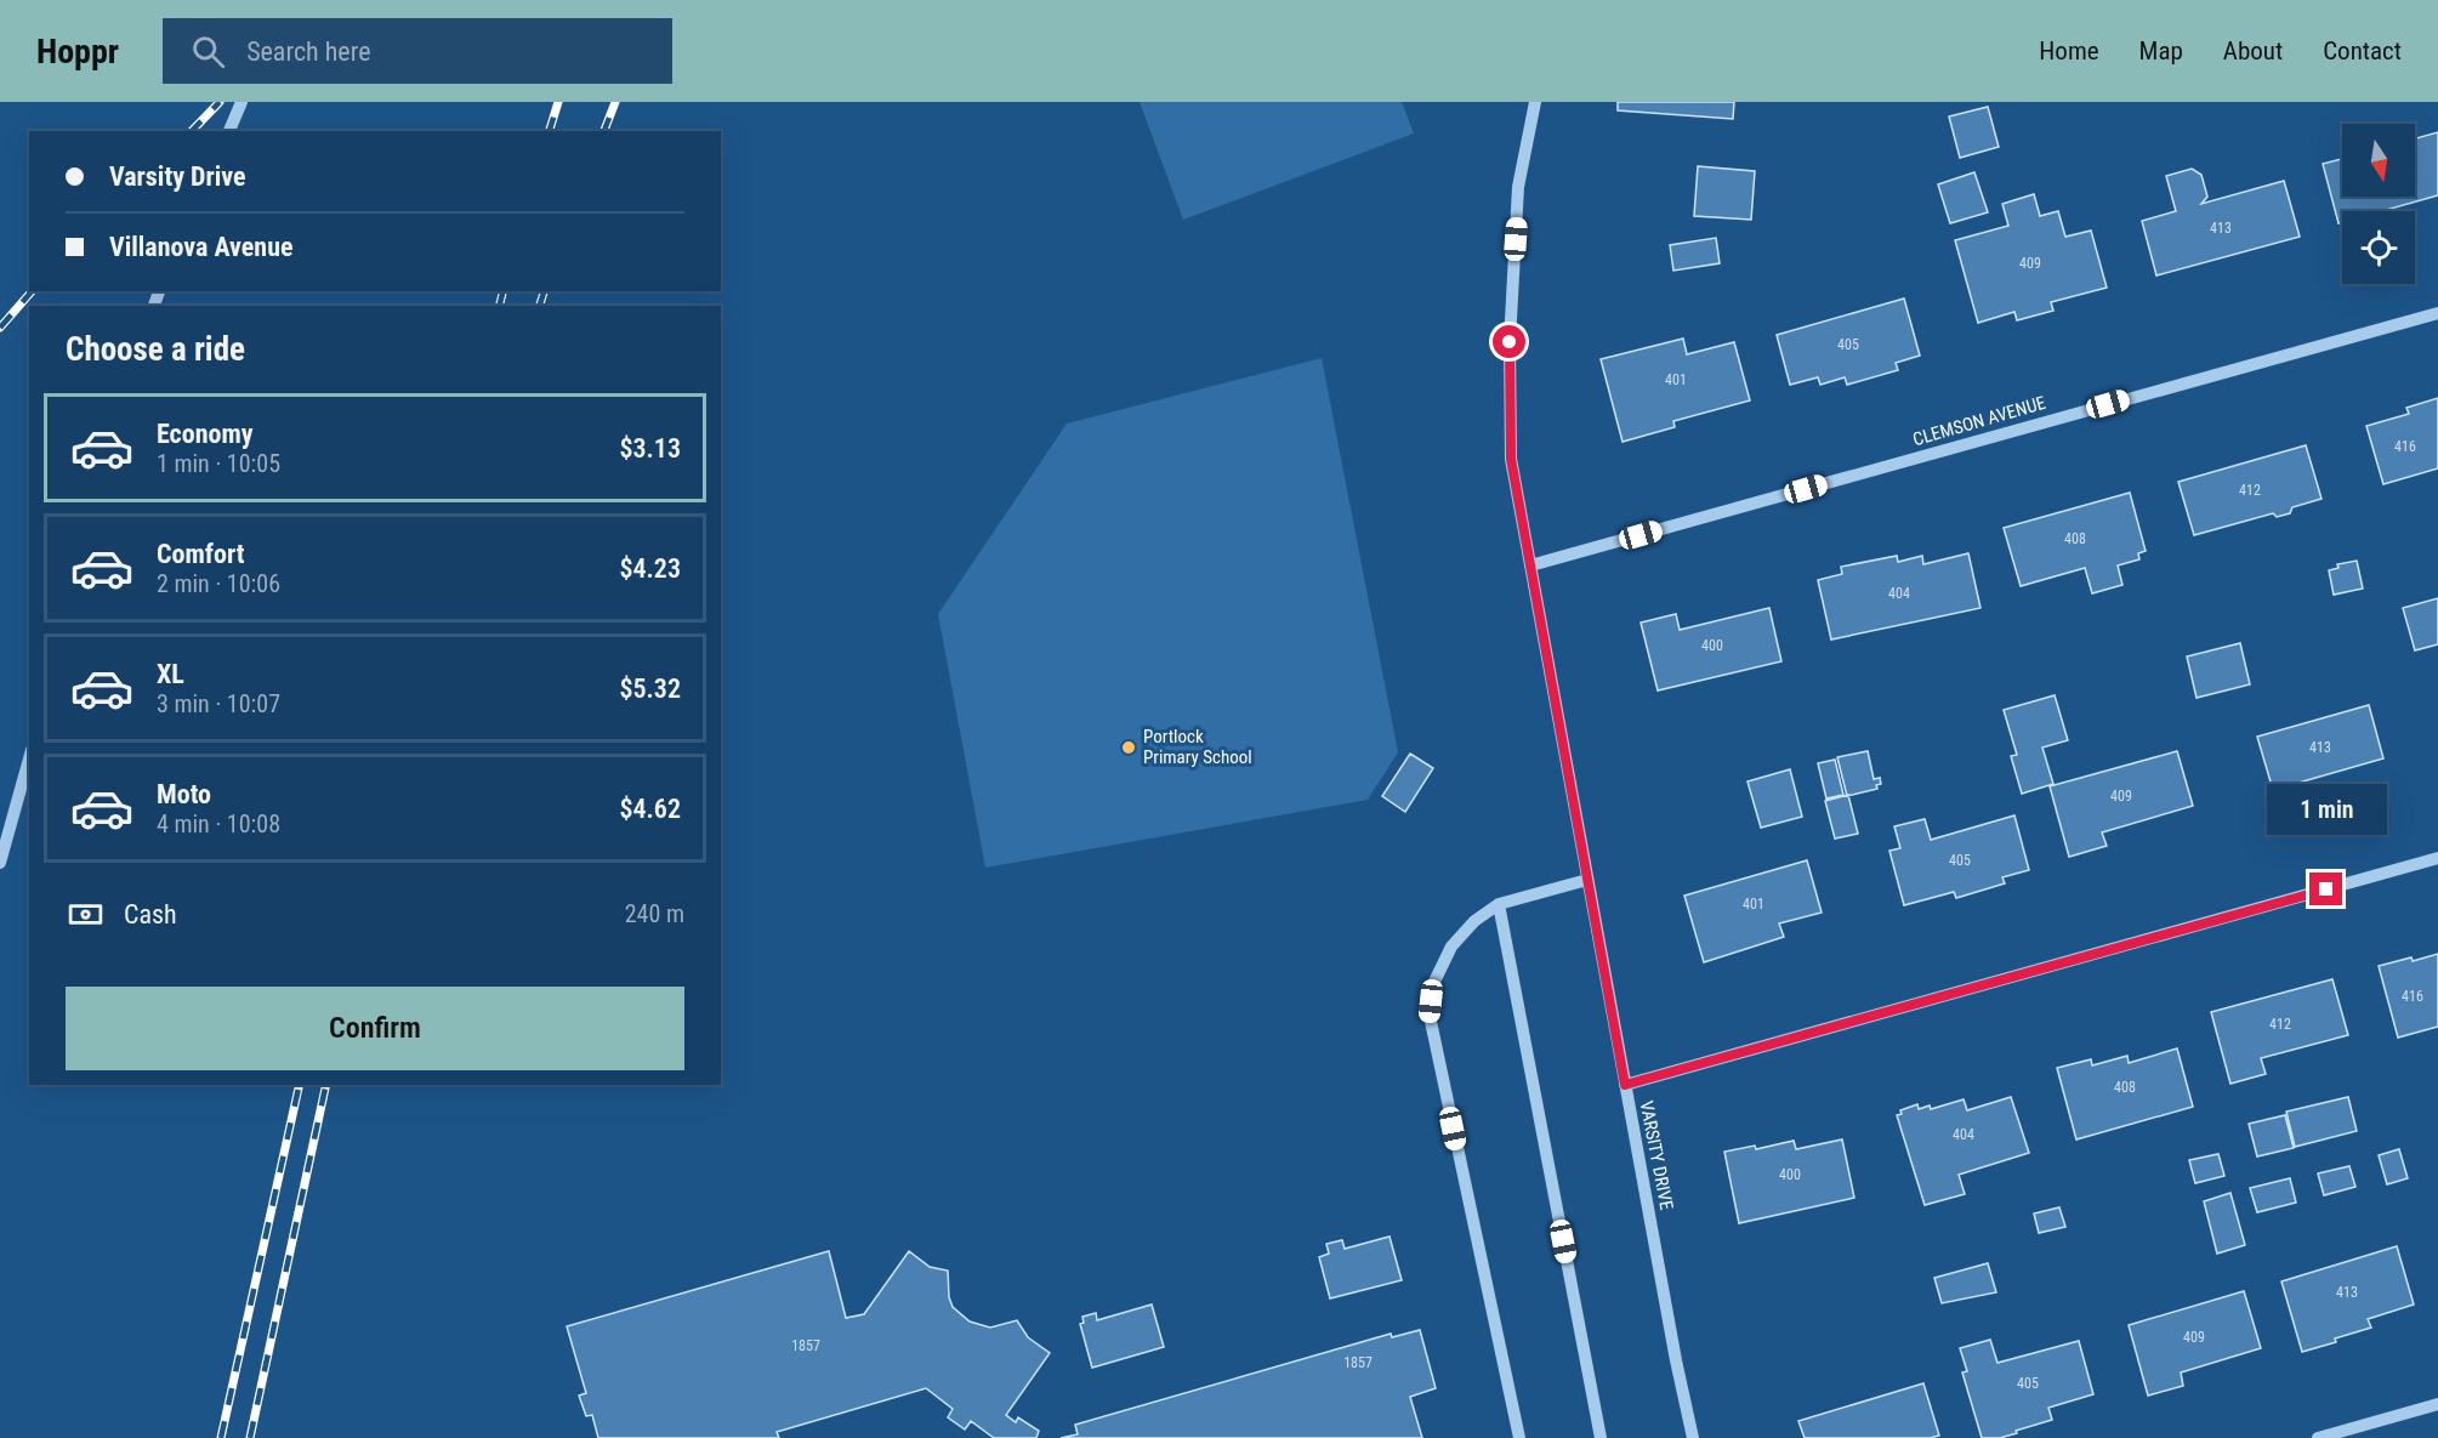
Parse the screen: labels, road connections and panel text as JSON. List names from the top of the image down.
{
  "streets": {
    "street": ["CLEMSON AVENUE", "VARSITY DRIVE"]
  },
  "crossings": [
    ["CLEMSON AVENUE", "VARSITY DRIVE"]
  ],
  "places": ["Portlock Primary School"],
  "house_numbers": [
    "413",
    "409",
    "405",
    "401",
    "416",
    "412",
    "408",
    "404",
    "400",
    "413",
    "409",
    "405",
    "401",
    "416",
    "412",
    "408",
    "404",
    "400",
    "413",
    "409",
    "1857",
    "1857",
    "405"
  ],
  "north": "bottom",
  "page": {
    "header": "Hoppr",
    "search": "Search here",
    "nav": [
      "Home",
      "Map",
      "About",
      "Contact"
    ],
    "banner": ["Varsity Drive", "Villanova Avenue"],
    "heading": "Choose a ride",
    "list": [
      {
        "name": "Economy",
        "note": "1 min · 10:05",
        "value": "$3.13"
      },
      {
        "name": "Comfort",
        "note": "2 min · 10:06",
        "value": "$4.23"
      },
      {
        "name": "XL",
        "note": "3 min · 10:07",
        "value": "$5.32"
      },
      {
        "name": "Moto",
        "note": "4 min · 10:08",
        "value": "$4.62"
      }
    ],
    "bubble": "1 min",
    "pay": ["Cash", "240 m"],
    "buttons": "Confirm"
  }
}
